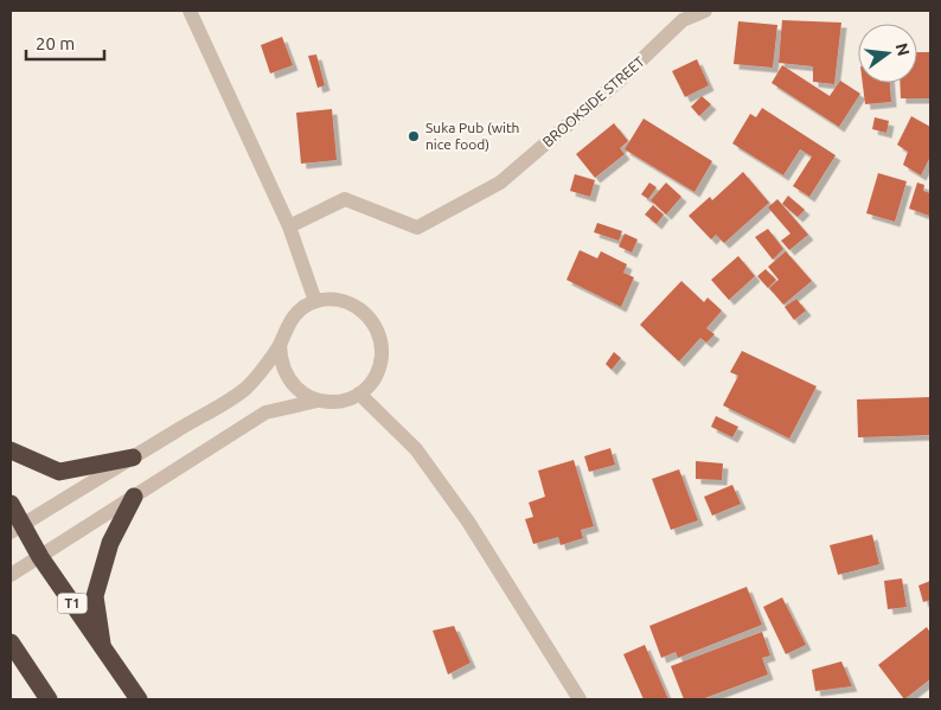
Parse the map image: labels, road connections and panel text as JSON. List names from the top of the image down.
{
  "streets": {
    "highway": ["T1"],
    "street": ["BROOKSIDE STREET"]
  },
  "places": ["Suka Pub (with nice food)"],
  "scale_bar": "20 m",
  "north": "right"
}
